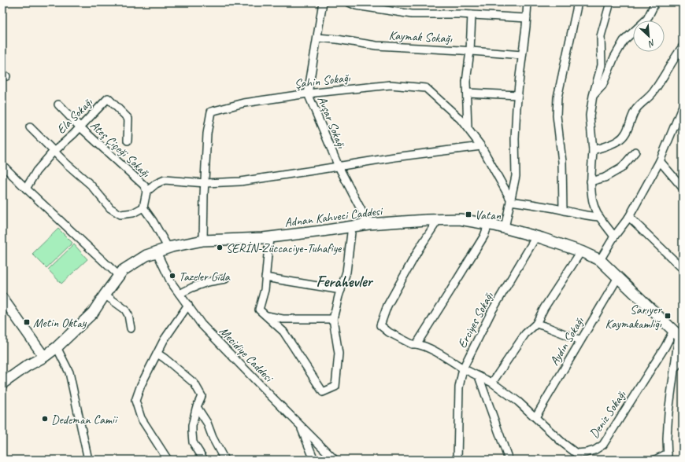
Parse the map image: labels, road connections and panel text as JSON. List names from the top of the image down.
{
  "streets": {
    "main road": ["Adnan Kahveci Caddesi"],
    "street": [
      "Kaymak Sokağı",
      "Şahin Sokağı",
      "Ela Sokağı",
      "Avşar Sokağı",
      "Ateş Çiçeği Sokağı",
      "Erciyes Sokağı",
      "Aydın Sokağı",
      "Mecidiye Caddesi",
      "Deniz Sokağı"
    ]
  },
  "crossings": [
    ["Kaymak Sokağı", "Avşar Sokağı"],
    ["Şahin Sokağı", "Avşar Sokağı"],
    ["Şahin Sokağı", "Adnan Kahveci Caddesi"],
    ["Ela Sokağı", "Ateş Çiçeği Sokağı"],
    ["Avşar Sokağı", "Adnan Kahveci Caddesi"],
    ["Adnan Kahveci Caddesi", "Erciyes Sokağı"],
    ["Adnan Kahveci Caddesi", "Aydın Sokağı"],
    ["Adnan Kahveci Caddesi", "Mecidiye Caddesi"],
    ["Adnan Kahveci Caddesi", "Deniz Sokağı"],
    ["Erciyes Sokağı", "Deniz Sokağı"],
    ["Aydın Sokağı", "Deniz Sokağı"]
  ],
  "districts": ["Ferahevler"],
  "places": {
    "transit": ["Vatan", "Sarıyer Kaymakamlığı", "Metin Oktay"],
    "other": ["SERİN-Züccaciye-Tuhafiye", "Tazeler Gıda", "Dedeman Camii"]
  },
  "north": "bottom right"
}
